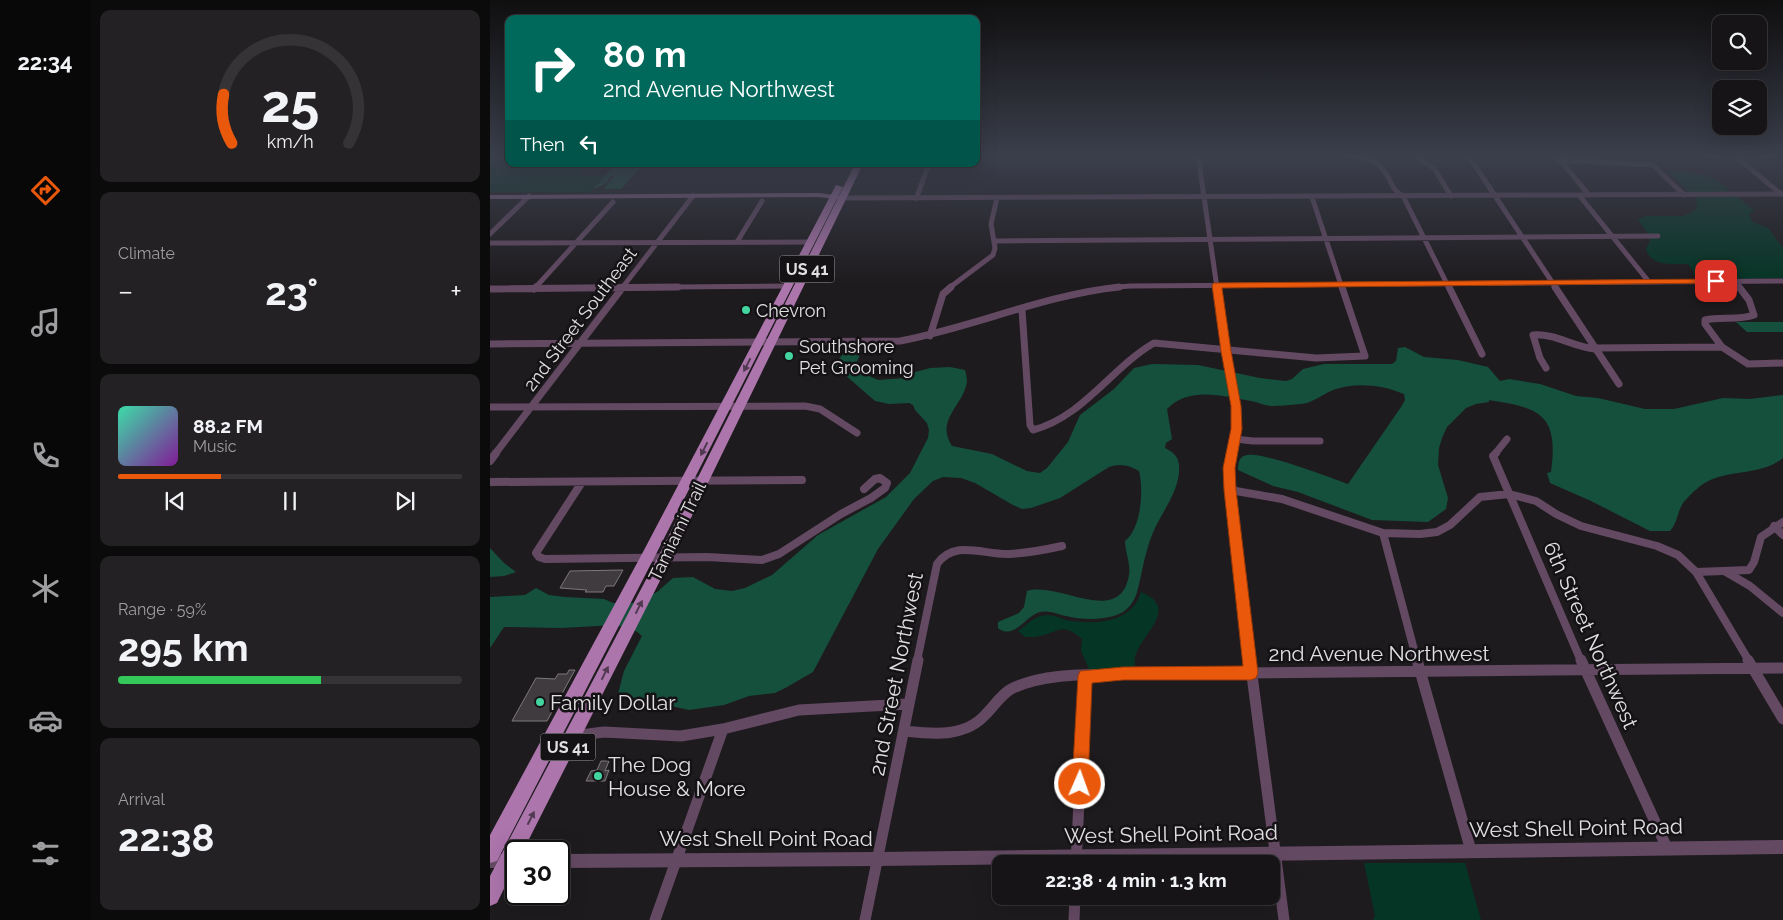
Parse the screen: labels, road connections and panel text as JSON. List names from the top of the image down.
{
  "streets": {
    "main road": ["US 41", "Tamiami Trail"],
    "street": [
      "2nd Street Southeast",
      "6th Street Northwest",
      "2nd Avenue Northwest",
      "2nd Street Northwest",
      "West Shell Point Road"
    ]
  },
  "crossings": [
    ["6th Street Northwest", "2nd Avenue Northwest"],
    ["6th Street Northwest", "West Shell Point Road"],
    ["2nd Avenue Northwest", "2nd Street Northwest"],
    ["2nd Street Northwest", "West Shell Point Road"]
  ],
  "places": [
    "Chevron",
    "Southshore Pet Grooming",
    "Family Dollar",
    "The Dog House & More"
  ],
  "page": {
    "tabs": "22:34",
    "turn": ["80 m", "2nd Avenue Northwest"],
    "then": "Then",
    "tile": [
      "Climate",
      ["Range · 59%", "295 km"],
      ["Arrival", "22:38"]
    ],
    "heat": ["−", "23°", "+"],
    "song": ["88.2 FM", "Music"],
    "limit": "30",
    "trip": "22:38 · 4 min · 1.3 km",
    "gauge": ["25", "km/h"]
  }
}
